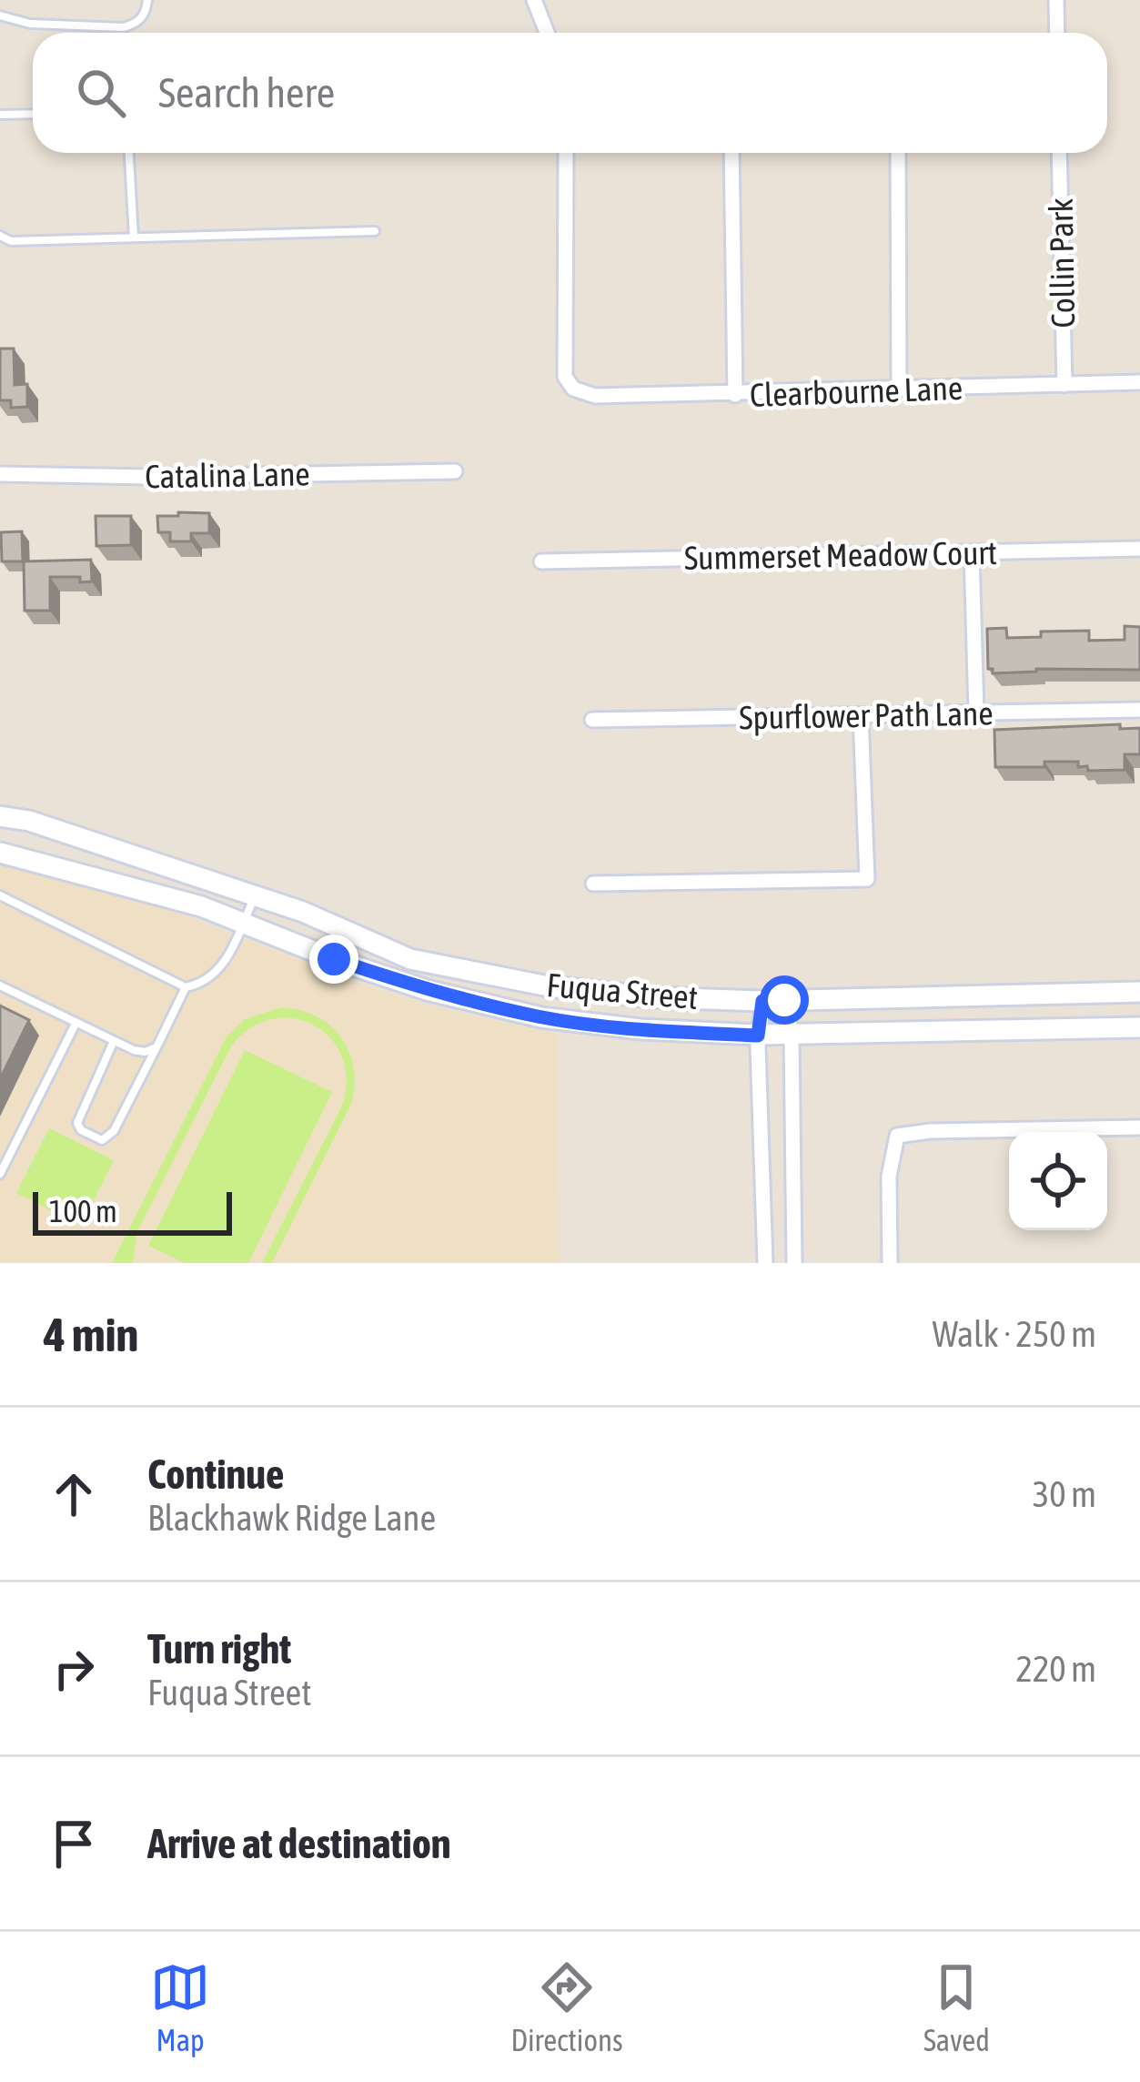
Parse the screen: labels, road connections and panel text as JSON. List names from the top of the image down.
{
  "streets": {
    "main road": ["Fuqua Street"],
    "street": [
      "Collin Park",
      "Clearbourne Lane",
      "Catalina Lane",
      "Summerset Meadow Court",
      "Spurflower Path Lane"
    ]
  },
  "crossings": [
    ["Collin Park", "Clearbourne Lane"]
  ],
  "scale_bar": "100 m",
  "page": {
    "search": "Search here",
    "scale": "100 m",
    "heading": ["4 min", "Walk · 250 m"],
    "list": [
      ["Continue", "Blackhawk Ridge Lane", "30 m"],
      ["Turn right", "Fuqua Street", "220 m"],
      "Arrive at destination"
    ],
    "nav": ["Map", "Directions", "Saved"]
  }
}
